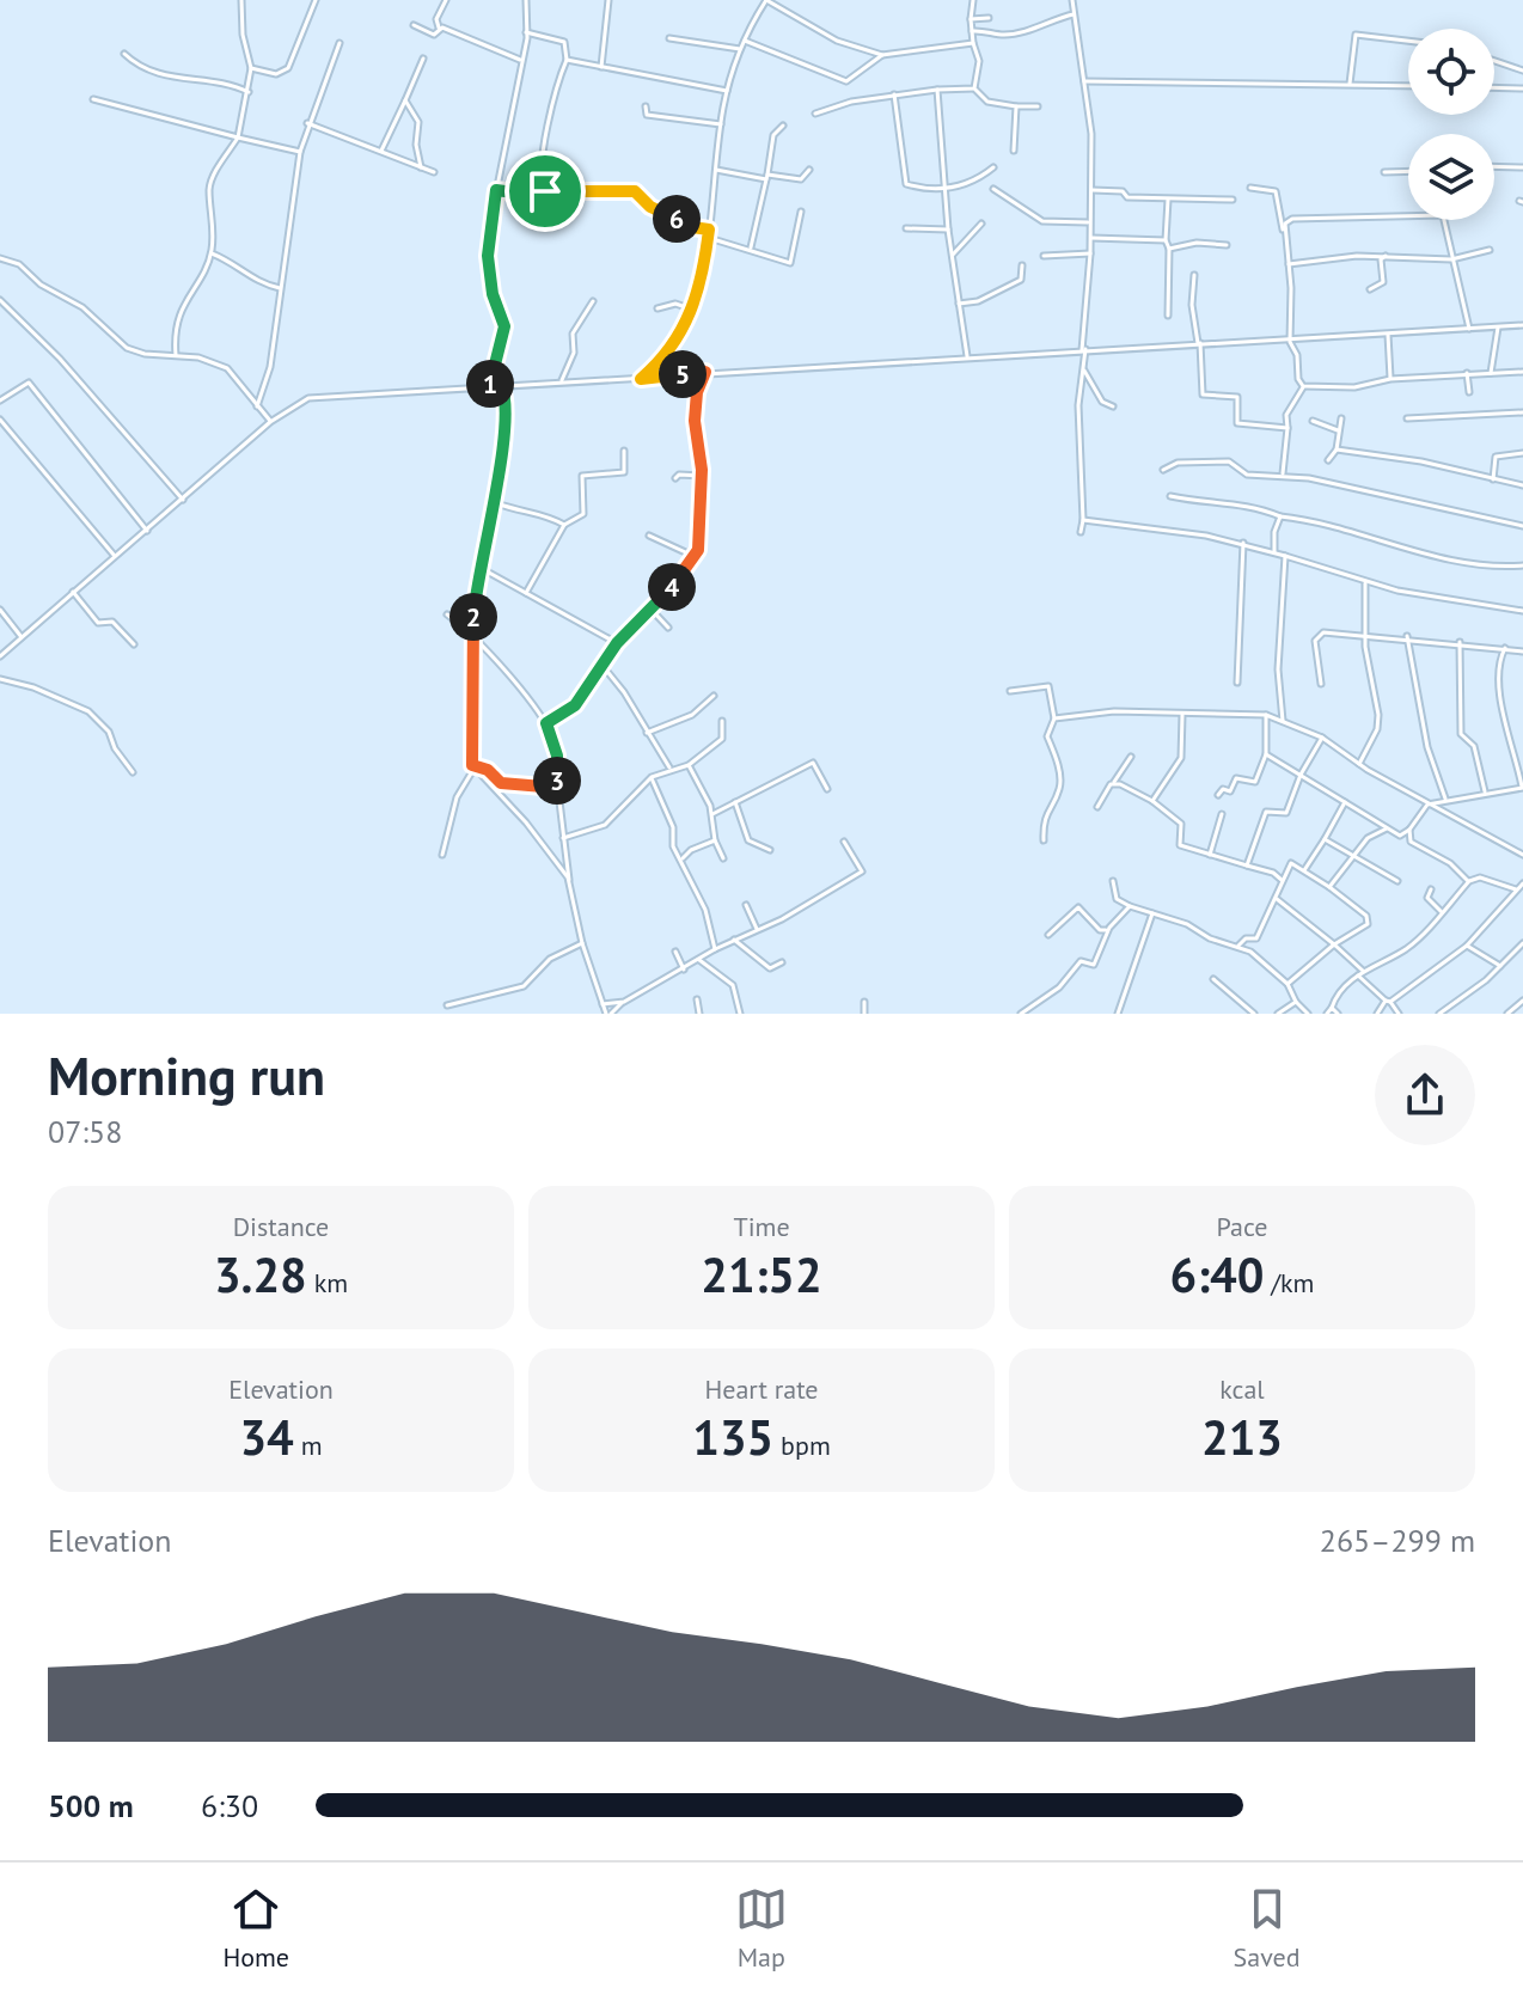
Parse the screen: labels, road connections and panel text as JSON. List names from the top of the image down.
{
  "page": {
    "pins": [
      "6",
      "5",
      "1",
      "4",
      "2",
      "3"
    ],
    "heading": ["Morning run", "07:58"],
    "stats": [
      ["Distance", "3.28 km"],
      ["Time", "21:52"],
      ["Pace", "6:40 /km"],
      ["Elevation", "34 m"],
      ["Heart rate", "135 bpm"],
      ["kcal", "213"]
    ],
    "chart": ["Elevation", "265–299 m"],
    "list": [
      {
        "name": "500 m",
        "note": "6:30"
      }
    ],
    "tabs": ["Home", "Map", "Saved"]
  }
}
